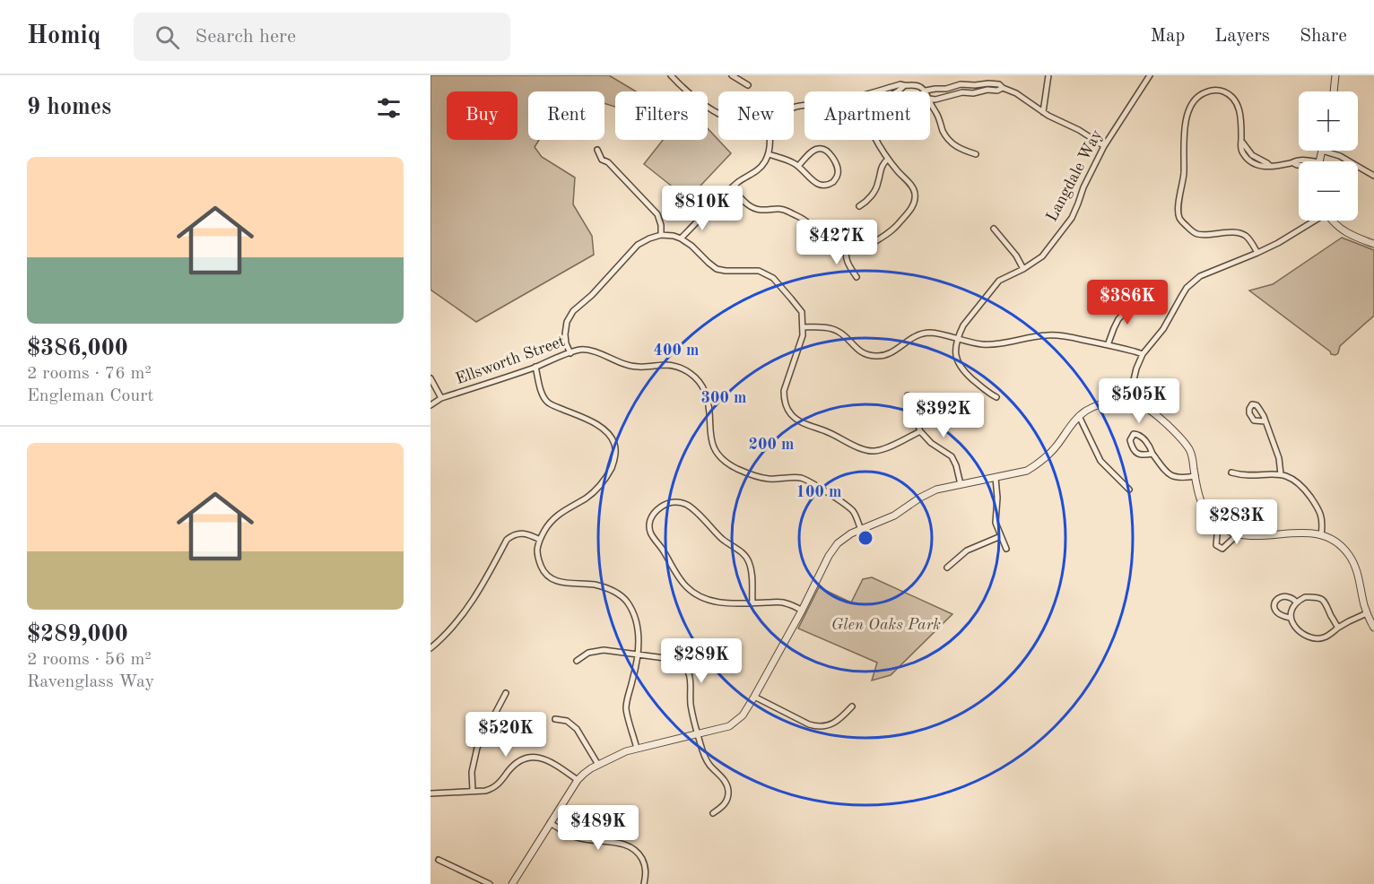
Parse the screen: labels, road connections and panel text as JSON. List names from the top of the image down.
{
  "streets": {
    "street": ["Langdale Way", "Ellsworth Street"]
  },
  "parks": ["Glen Oaks Park"],
  "page": {
    "header": "Homiq",
    "search": "Search here",
    "nav": ["Map", "Layers", "Share"],
    "heading": "9 homes",
    "map_buttons": ["+", "−"],
    "chip": [
      "Buy",
      "Rent",
      "Filters",
      "New",
      "Apartment"
    ],
    "list": [
      {
        "name": "$386,000",
        "note": "2 rooms · 76 m² · Engleman Court"
      },
      {
        "name": "$289,000",
        "note": "2 rooms · 56 m² · Ravenglass Way"
      }
    ],
    "price": [
      "$810K",
      "$427K",
      "$386K",
      "$505K",
      "$392K",
      "$283K",
      "$289K",
      "$520K",
      "$489K"
    ]
  },
  "rings": [
    "400 m",
    "300 m",
    "200 m",
    "100 m"
  ]
}
